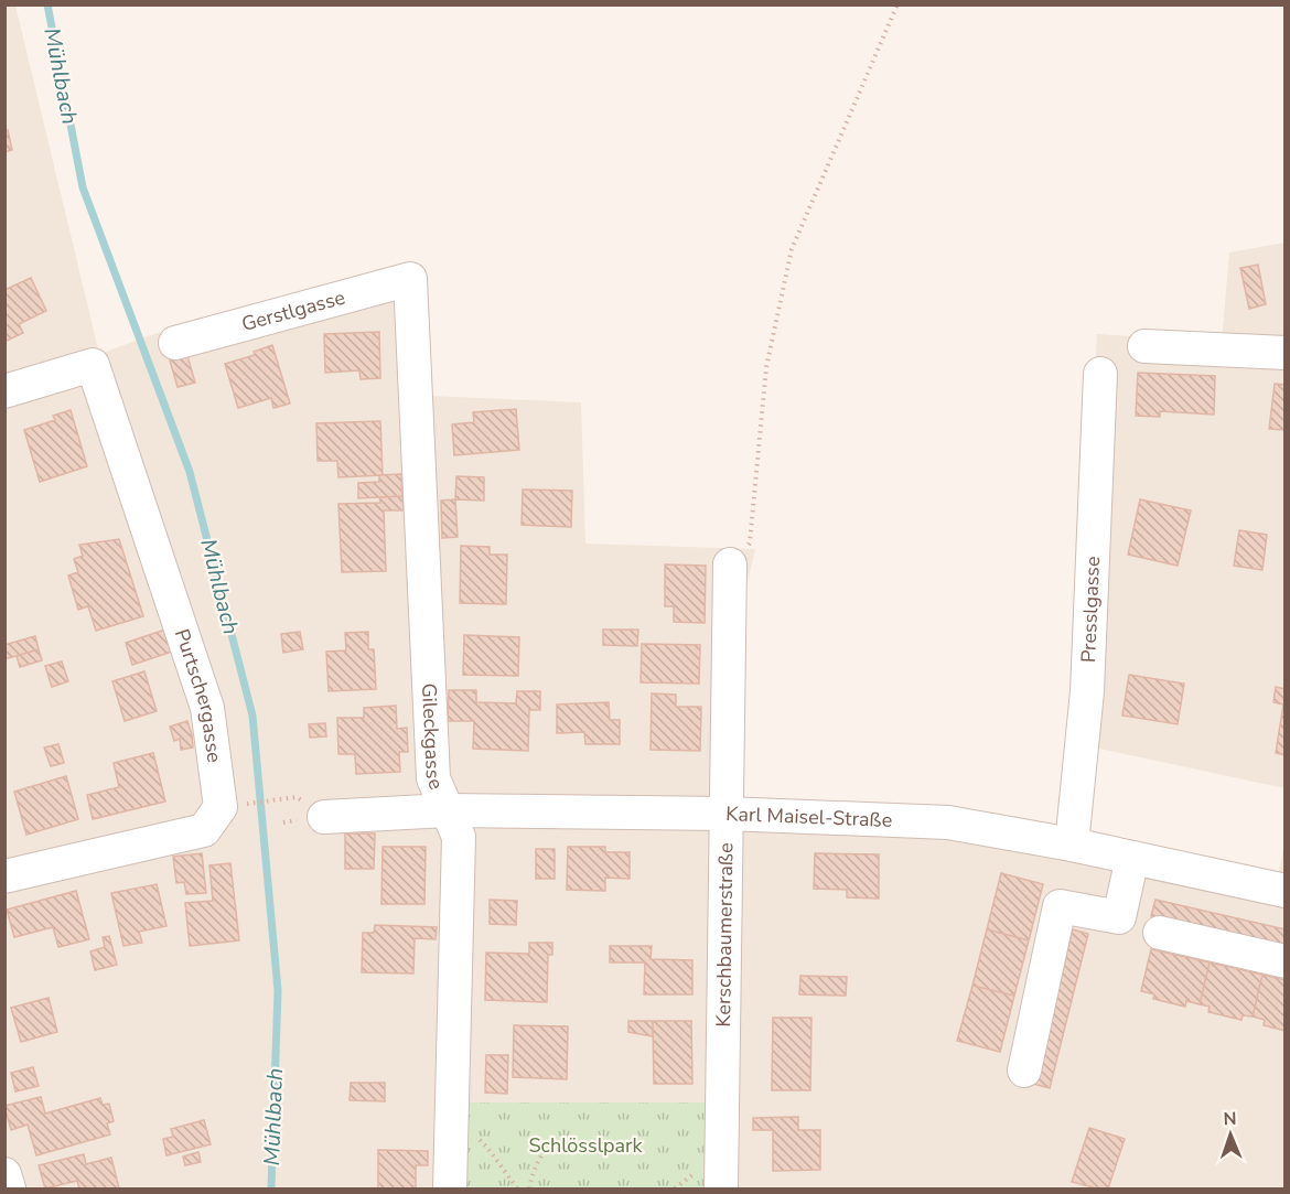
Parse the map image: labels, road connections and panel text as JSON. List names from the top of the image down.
{
  "streets": {
    "street": [
      "Gerstlgasse",
      "Presslgasse",
      "Purtschergasse",
      "Gileckgasse",
      "Karl Maisel-Straße",
      "Kerschbaumerstraße"
    ]
  },
  "crossings": [
    ["Gerstlgasse", "Gileckgasse"],
    ["Presslgasse", "Karl Maisel-Straße"],
    ["Gileckgasse", "Karl Maisel-Straße"],
    ["Karl Maisel-Straße", "Kerschbaumerstraße"]
  ],
  "water": ["Mühlbach"],
  "parks": ["Schlösslpark"],
  "north": "top"
}
